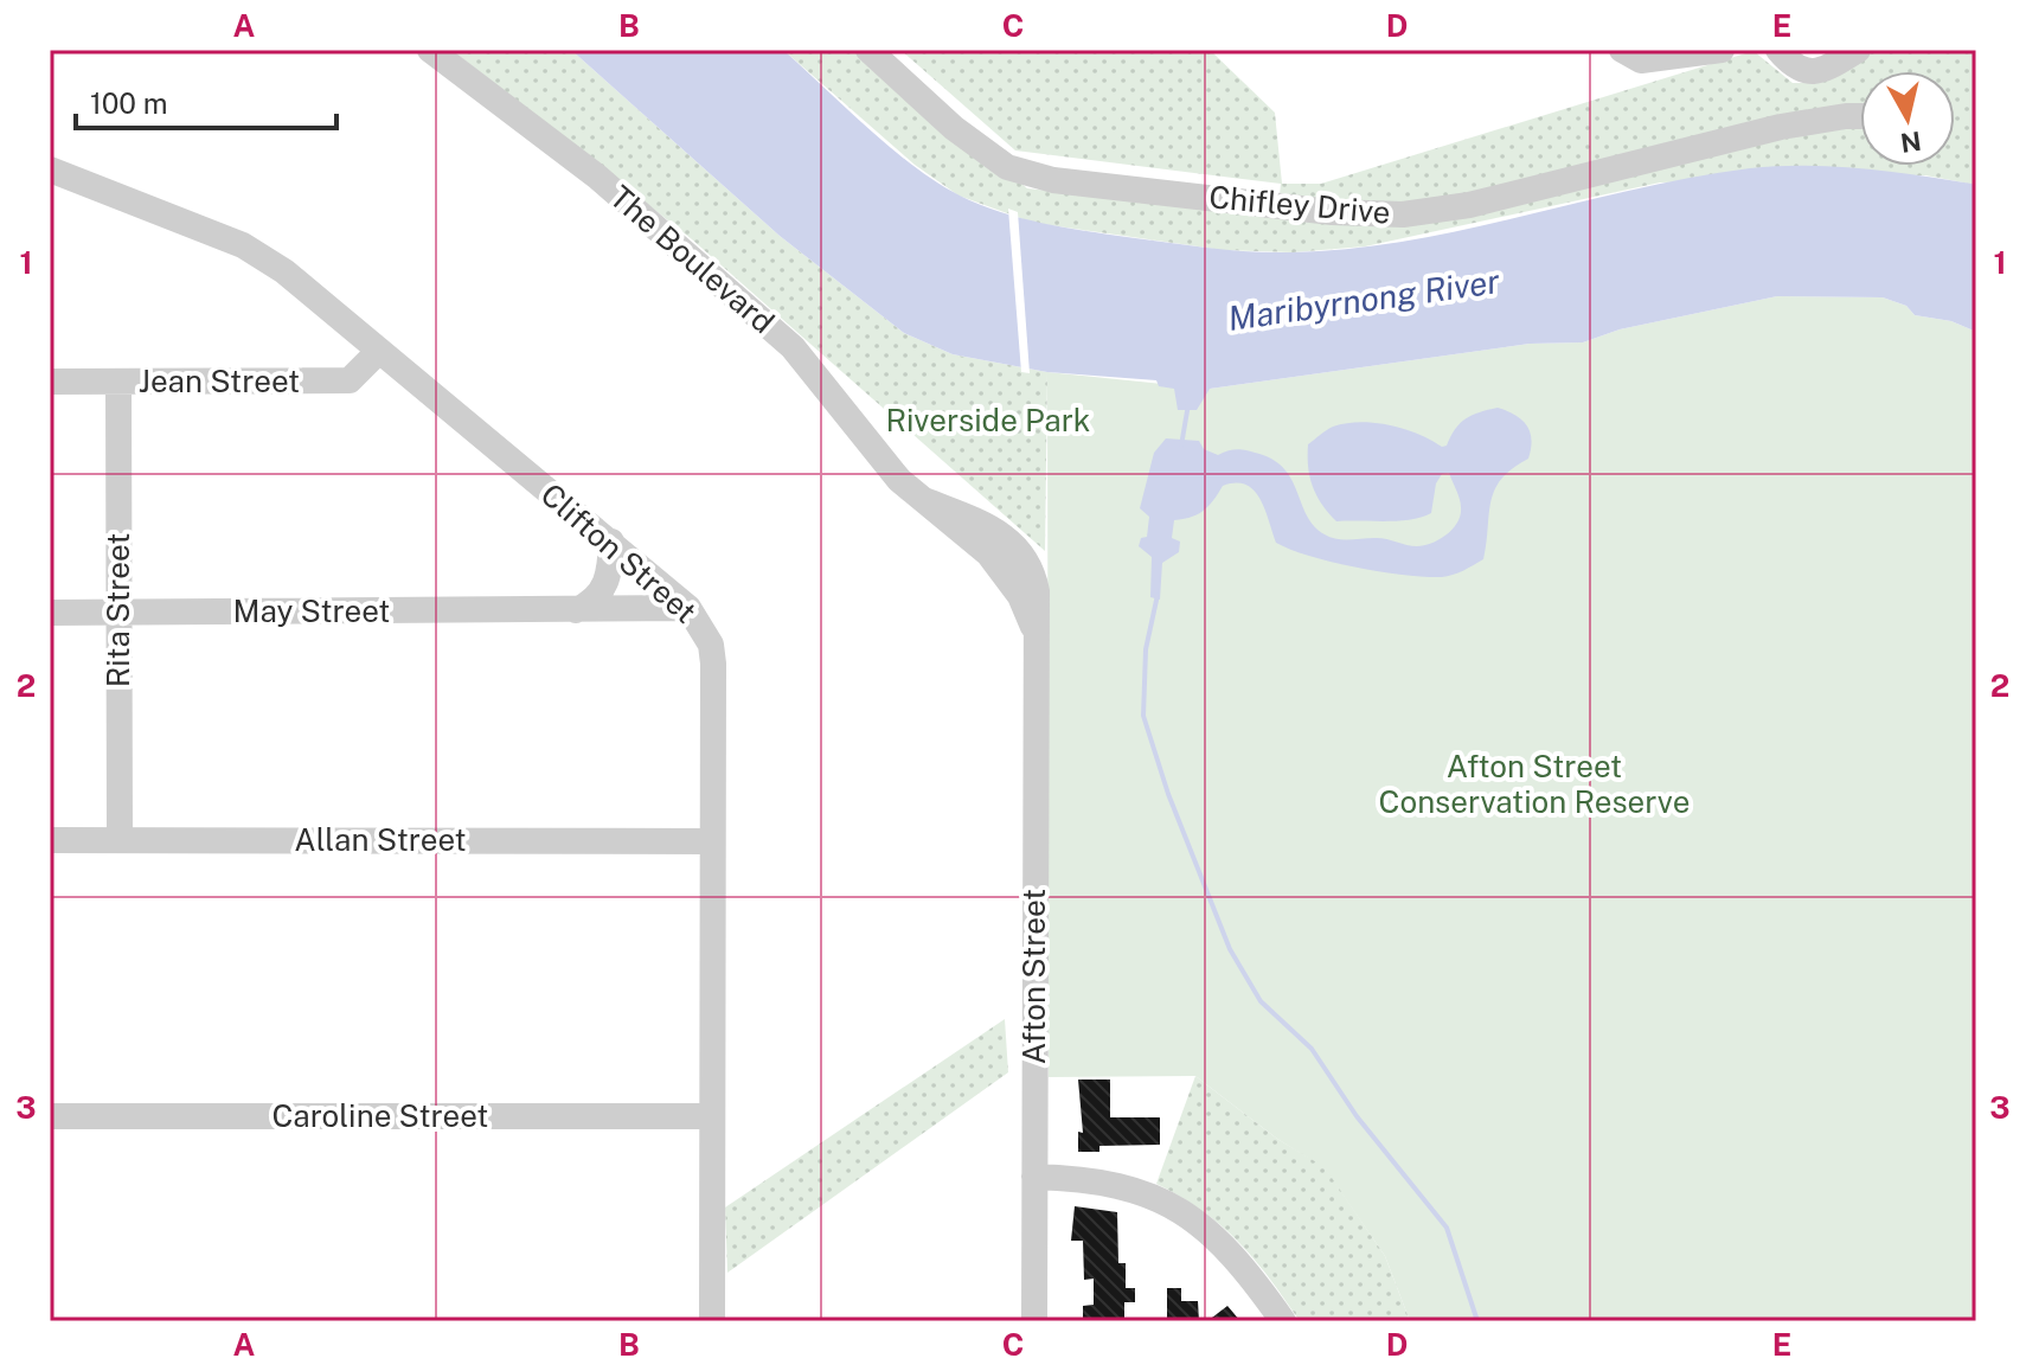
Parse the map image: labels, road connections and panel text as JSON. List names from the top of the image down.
{
  "streets": {
    "street": [
      "Chifley Drive",
      "The Boulevard",
      "Jean Street",
      "Clifton Street",
      "Rita Street",
      "May Street",
      "Allan Street",
      "Afton Street",
      "Caroline Street"
    ]
  },
  "crossings": [
    ["The Boulevard", "Afton Street"],
    ["Jean Street", "Clifton Street"],
    ["Jean Street", "Rita Street"],
    ["Clifton Street", "May Street"],
    ["Clifton Street", "Allan Street"],
    ["Clifton Street", "Caroline Street"],
    ["Rita Street", "May Street"],
    ["Rita Street", "Allan Street"]
  ],
  "water": ["Maribyrnong River"],
  "parks": ["Riverside Park", "Afton Street Conservation Reserve"],
  "scale_bar": "100 m",
  "north": "bottom",
  "grid": {
    "columns": [
      "A",
      "B",
      "C",
      "D",
      "E"
    ],
    "rows": ["1", "2", "3"]
  }
}
